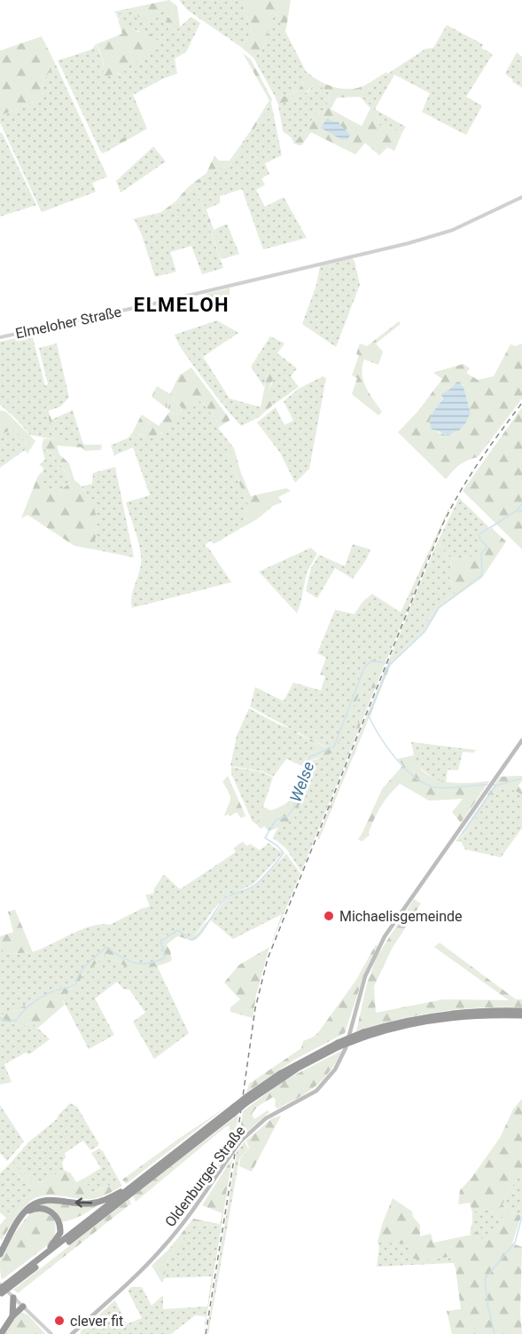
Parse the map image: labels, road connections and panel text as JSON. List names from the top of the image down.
{
  "streets": {
    "main road": ["Oldenburger Straße"],
    "street": ["Elmeloher Straße"]
  },
  "districts": ["ELMELOH"],
  "water": ["Welse"],
  "places": ["Michaelisgemeinde", "clever fit"]
}
